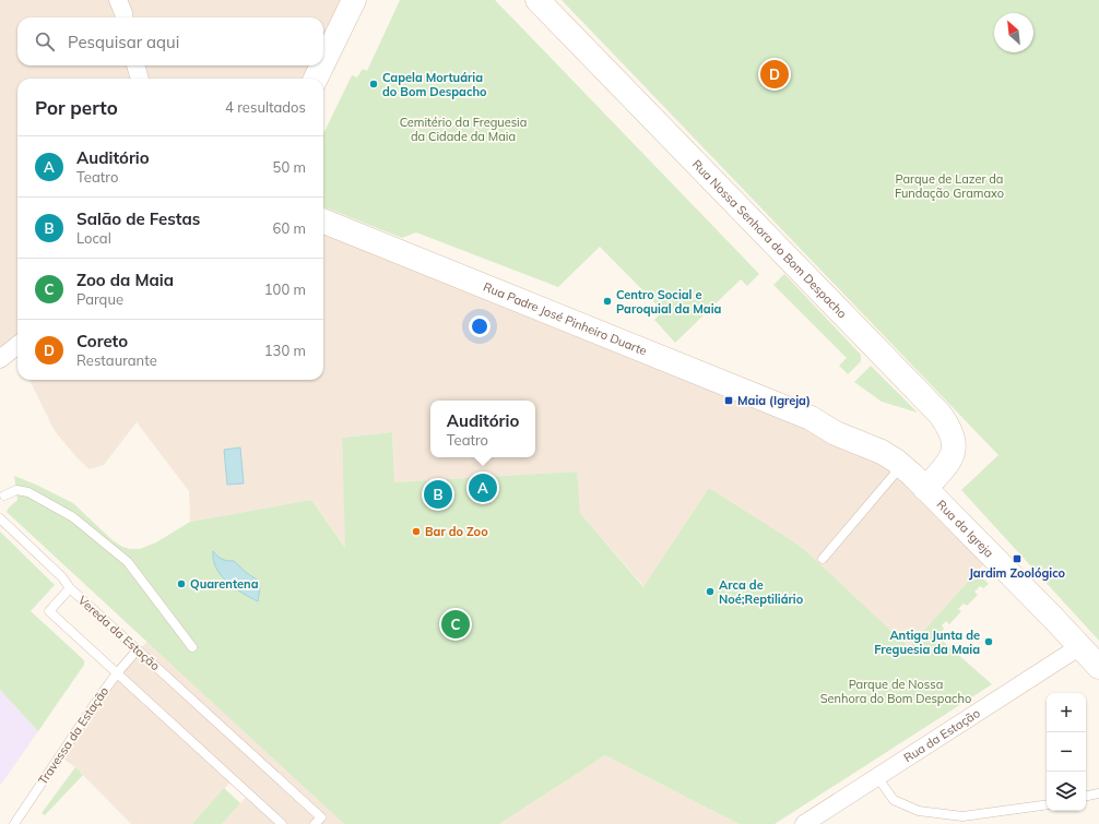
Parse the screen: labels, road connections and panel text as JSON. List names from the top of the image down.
{
  "streets": {
    "main road": ["Rua Nossa Senhora do Bom Despacho", "Rua Padre José Pinheiro Duarte", "Rua da Igreja"],
    "street": ["Rua da Estação"],
    "lane": ["Vereda da Estação", "Travessa da Estação"]
  },
  "crossings": [
    ["Rua Nossa Senhora do Bom Despacho", "Rua da Igreja"],
    ["Rua Padre José Pinheiro Duarte", "Rua da Igreja"],
    ["Rua da Igreja", "Rua da Estação"],
    ["Vereda da Estação", "Travessa da Estação"]
  ],
  "parks": ["Cemitério da Freguesia da Cidade da Maia", "Parque de Lazer da Fundação Gramaxo", "Parque de Nossa Senhora do Bom Despacho"],
  "places": {
    "other": [
      "Capela Mortuária do Bom Despacho",
      "Centro Social e Paroquial da Maia",
      "Bar do Zoo",
      "Quarentena",
      "Arca de Noé;Reptiliário",
      "Antiga Junta de Freguesia da Maia"
    ],
    "transit": ["Maia (Igreja)", "Jardim Zoológico"]
  },
  "north": "top left",
  "page": {
    "search": "Pesquisar aqui",
    "pins": [
      "D",
      "A",
      "B",
      "C"
    ],
    "heading": ["Por perto", "4 resultados"],
    "list": [
      {
        "mark": "A",
        "name": "Auditório",
        "note": "Teatro",
        "value": "50 m"
      },
      {
        "mark": "B",
        "name": "Salão de Festas",
        "note": "Local",
        "value": "60 m"
      },
      {
        "mark": "C",
        "name": "Zoo da Maia",
        "note": "Parque",
        "value": "100 m"
      },
      {
        "mark": "D",
        "name": "Coreto",
        "note": "Restaurante",
        "value": "130 m"
      }
    ],
    "popup": ["Auditório", "Teatro"],
    "map_buttons": ["+", "−"]
  }
}
